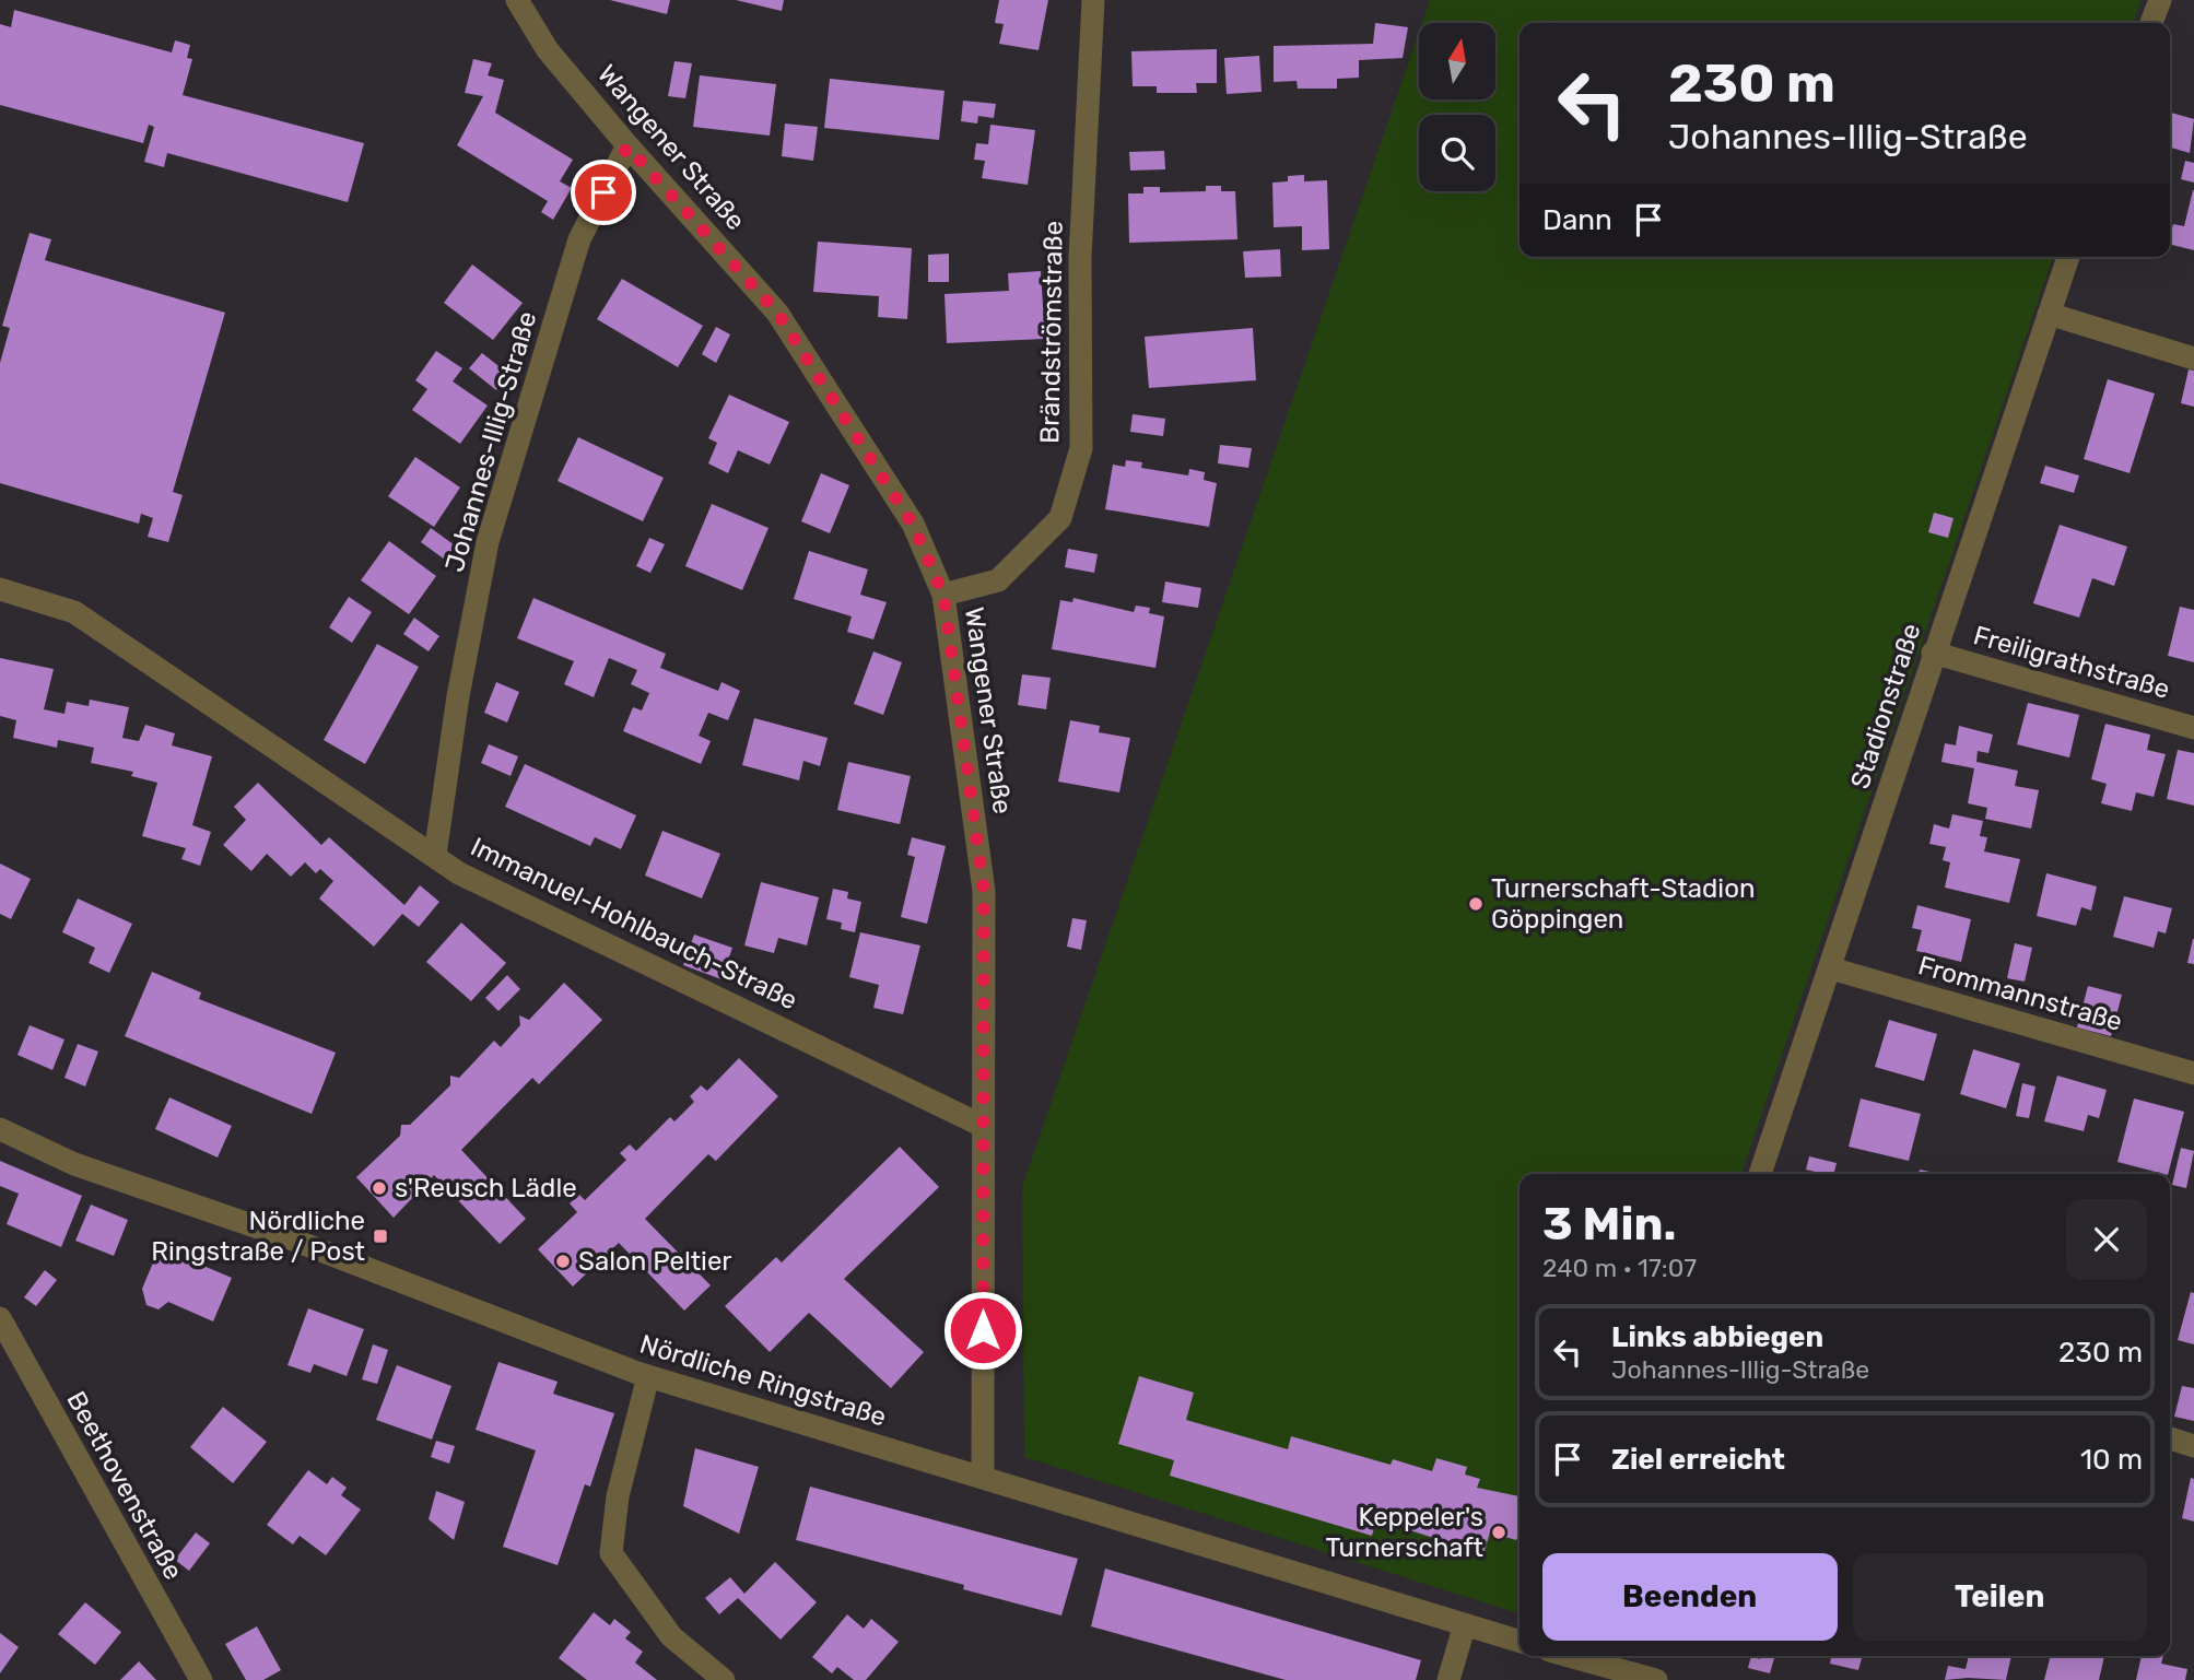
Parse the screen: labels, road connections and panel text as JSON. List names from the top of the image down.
{
  "streets": {
    "street": [
      "Wangener Straße",
      "Brändströmstraße",
      "Johannes-Illig-Straße",
      "Freiligrathstraße",
      "Stadionstraße",
      "Immanuel-Hohlbauch-Straße",
      "Frommannstraße",
      "Nördliche Ringstraße",
      "Beethovenstraße"
    ]
  },
  "crossings": [
    ["Wangener Straße", "Brändströmstraße"],
    ["Wangener Straße", "Johannes-Illig-Straße"],
    ["Wangener Straße", "Immanuel-Hohlbauch-Straße"],
    ["Wangener Straße", "Nördliche Ringstraße"],
    ["Johannes-Illig-Straße", "Immanuel-Hohlbauch-Straße"],
    ["Freiligrathstraße", "Stadionstraße"],
    ["Stadionstraße", "Frommannstraße"]
  ],
  "places": {
    "other": [
      "Turnerschaft-Stadion Göppingen",
      "s'Reusch Lädle",
      "Salon Peltier",
      "Keppeler's Turnerschaft"
    ],
    "transit": ["Nördliche Ringstraße / Post"]
  },
  "north": "top",
  "page": {
    "turn": ["230 m", "Johannes-Illig-Straße"],
    "then": "Dann",
    "heading": ["3 Min.", "240 m · 17:07"],
    "list": [
      {
        "name": "Links abbiegen",
        "note": "Johannes-Illig-Straße",
        "value": "230 m"
      },
      {
        "name": "Ziel erreicht",
        "value": "10 m"
      }
    ],
    "buttons": ["Beenden", "Teilen"]
  }
}
